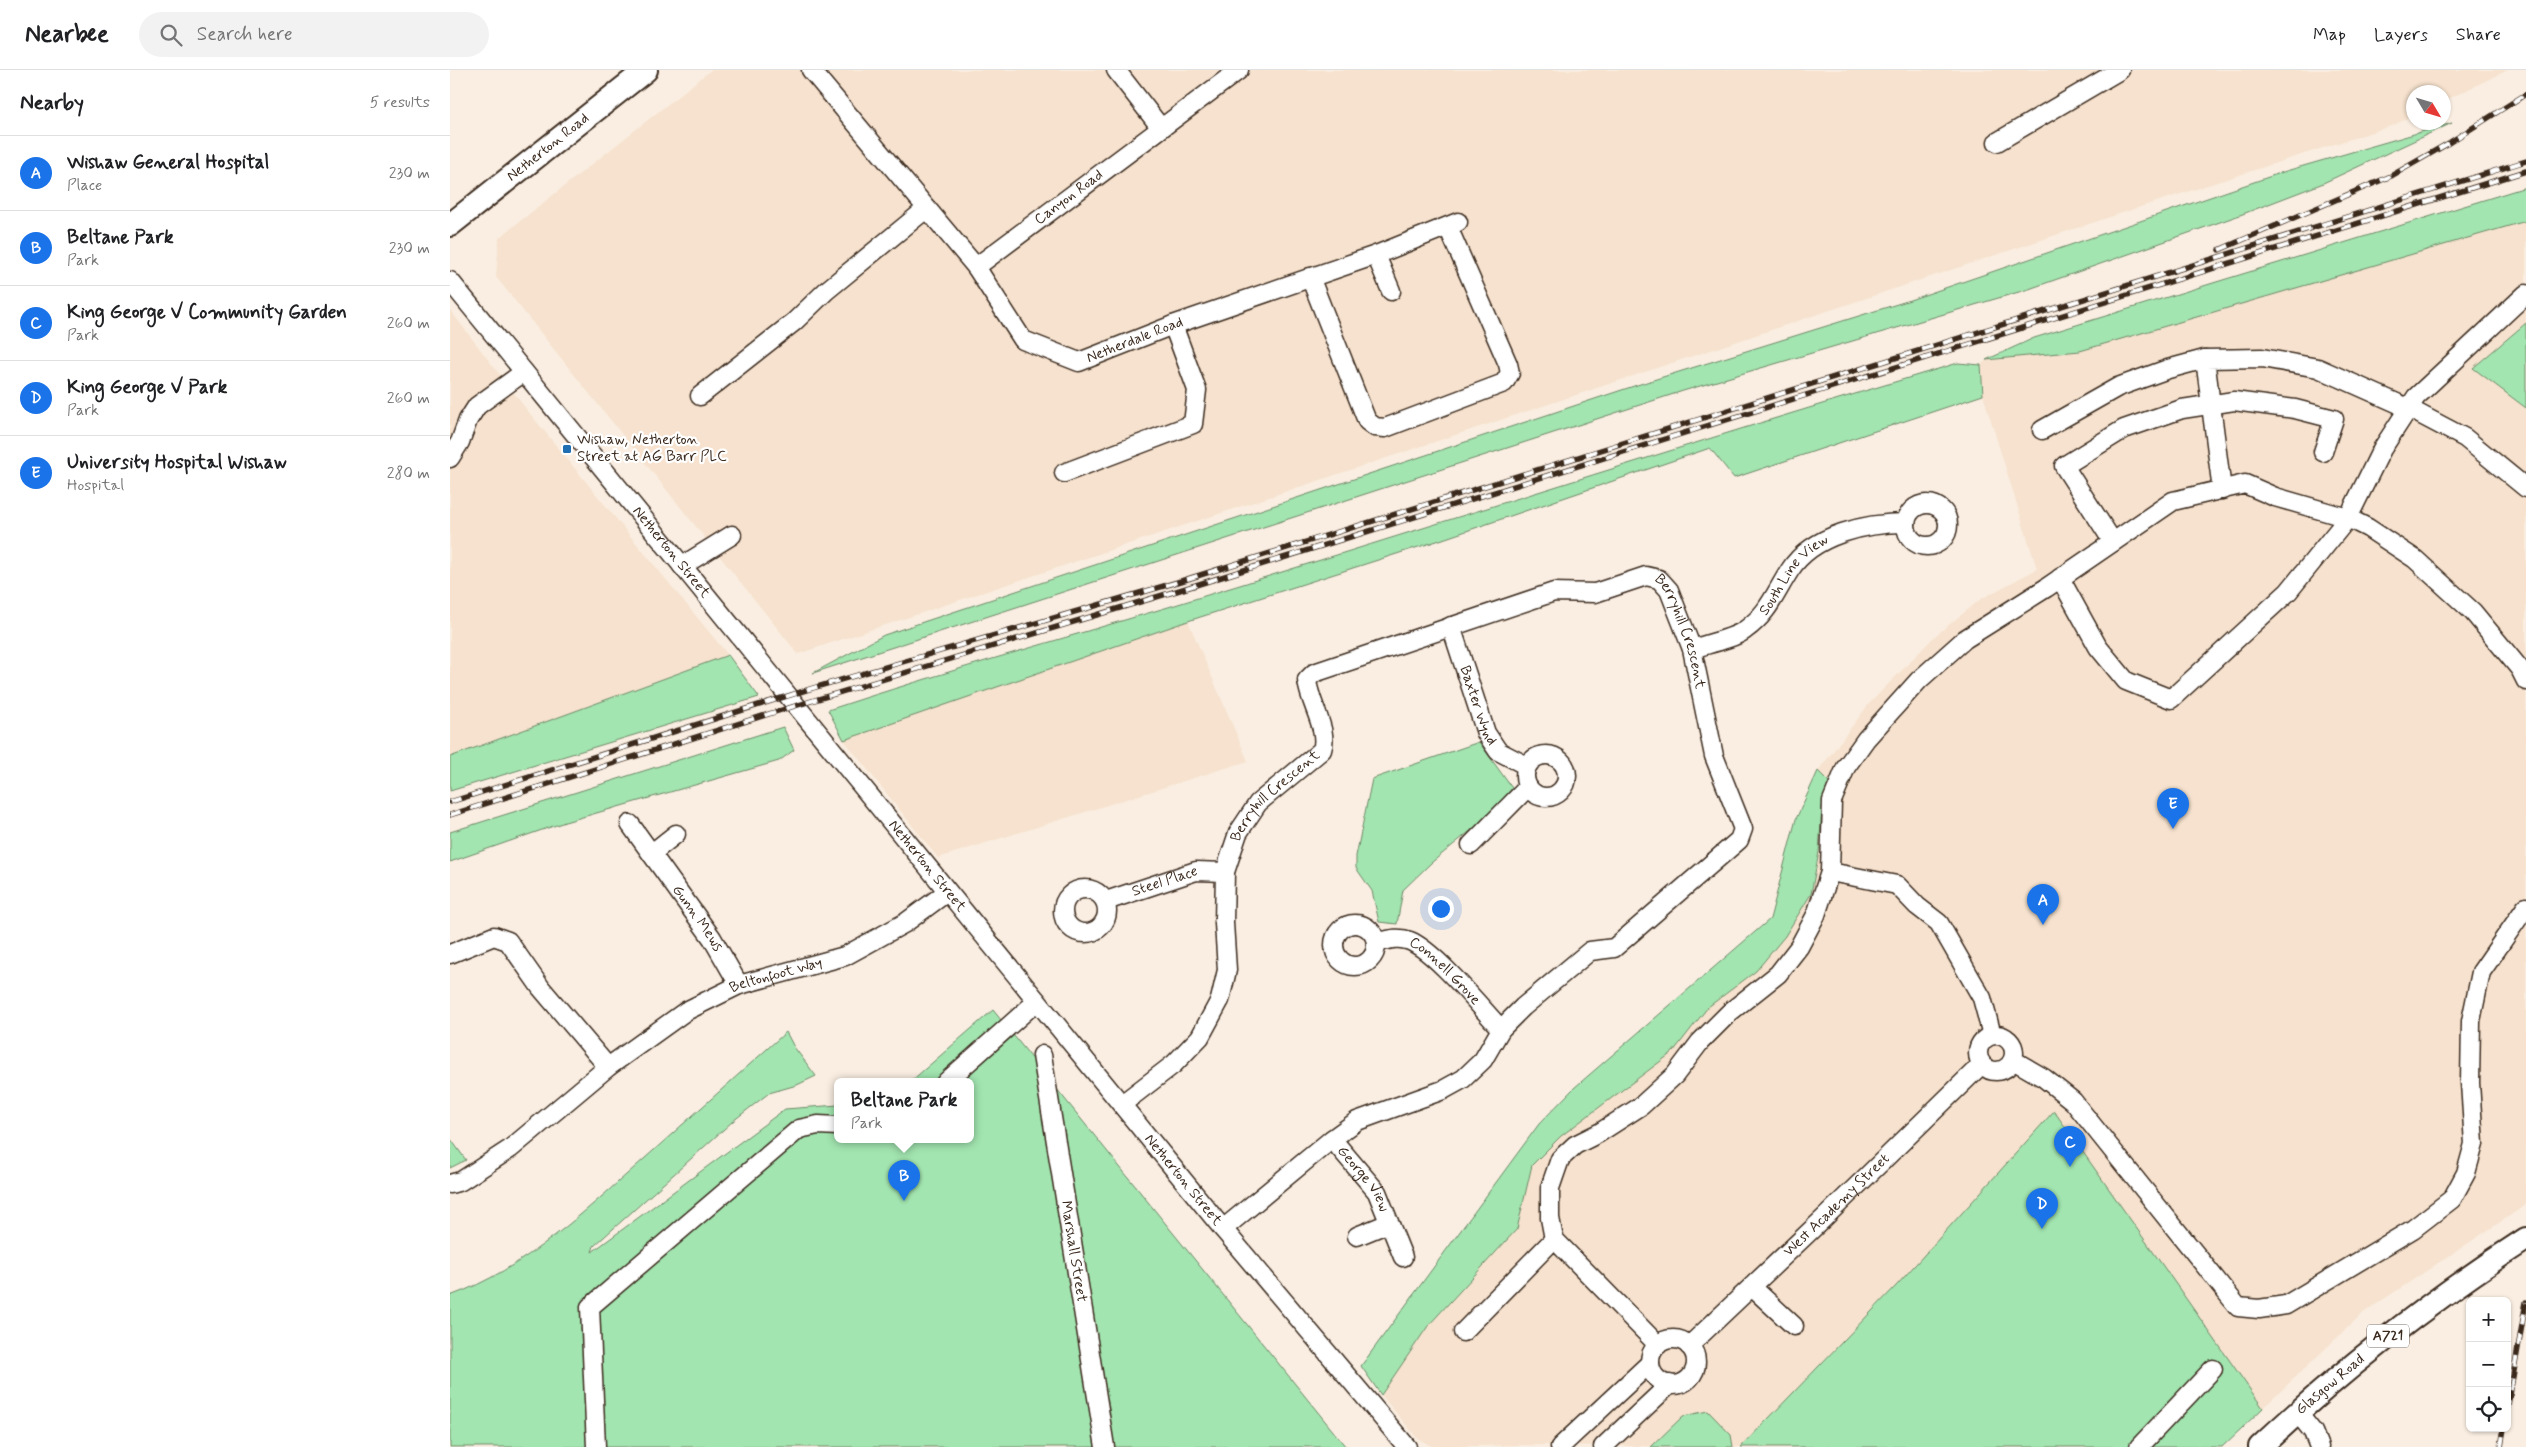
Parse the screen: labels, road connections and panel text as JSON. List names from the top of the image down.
{
  "streets": {
    "main road": ["Netherton Road", "A721", "Glasgow Road"],
    "street": [
      "Canyon Road",
      "Netherdale Road",
      "Netherton Street",
      "South Line View",
      "Berryhill Crescent",
      "Baxter Wynd",
      "Steel Place",
      "Gunn Mews",
      "Connell Grove",
      "Beltonfoot Way",
      "George View",
      "West Academy Street",
      "Marshall Street"
    ]
  },
  "crossings": [
    ["Canyon Road", "Netherdale Road"],
    ["Netherton Street", "Berryhill Crescent"],
    ["Netherton Street", "Beltonfoot Way"],
    ["South Line View", "Berryhill Crescent"],
    ["Berryhill Crescent", "Baxter Wynd"],
    ["Berryhill Crescent", "Steel Place"],
    ["Berryhill Crescent", "Connell Grove"],
    ["Berryhill Crescent", "George View"],
    ["Gunn Mews", "Beltonfoot Way"]
  ],
  "places": {
    "transit": ["Wishaw, Netherton Street at AG Barr PLC"]
  },
  "north": "bottom right",
  "page": {
    "header": "Nearbee",
    "search": "Search here",
    "nav": ["Map", "Layers", "Share"],
    "heading": ["Nearby", "5 results"],
    "list": [
      {
        "mark": "A",
        "name": "Wishaw General Hospital",
        "note": "Place",
        "value": "230 m"
      },
      {
        "mark": "B",
        "name": "Beltane Park",
        "note": "Park",
        "value": "230 m"
      },
      {
        "mark": "C",
        "name": "King George V Community Garden",
        "note": "Park",
        "value": "260 m"
      },
      {
        "mark": "D",
        "name": "King George V Park",
        "note": "Park",
        "value": "260 m"
      },
      {
        "mark": "E",
        "name": "University Hospital Wishaw",
        "note": "Hospital",
        "value": "280 m"
      }
    ],
    "pins": [
      "E",
      "A",
      "C",
      "B",
      "D"
    ],
    "popup": ["Beltane Park", "Park"],
    "map_buttons": ["+", "−"]
  }
}
